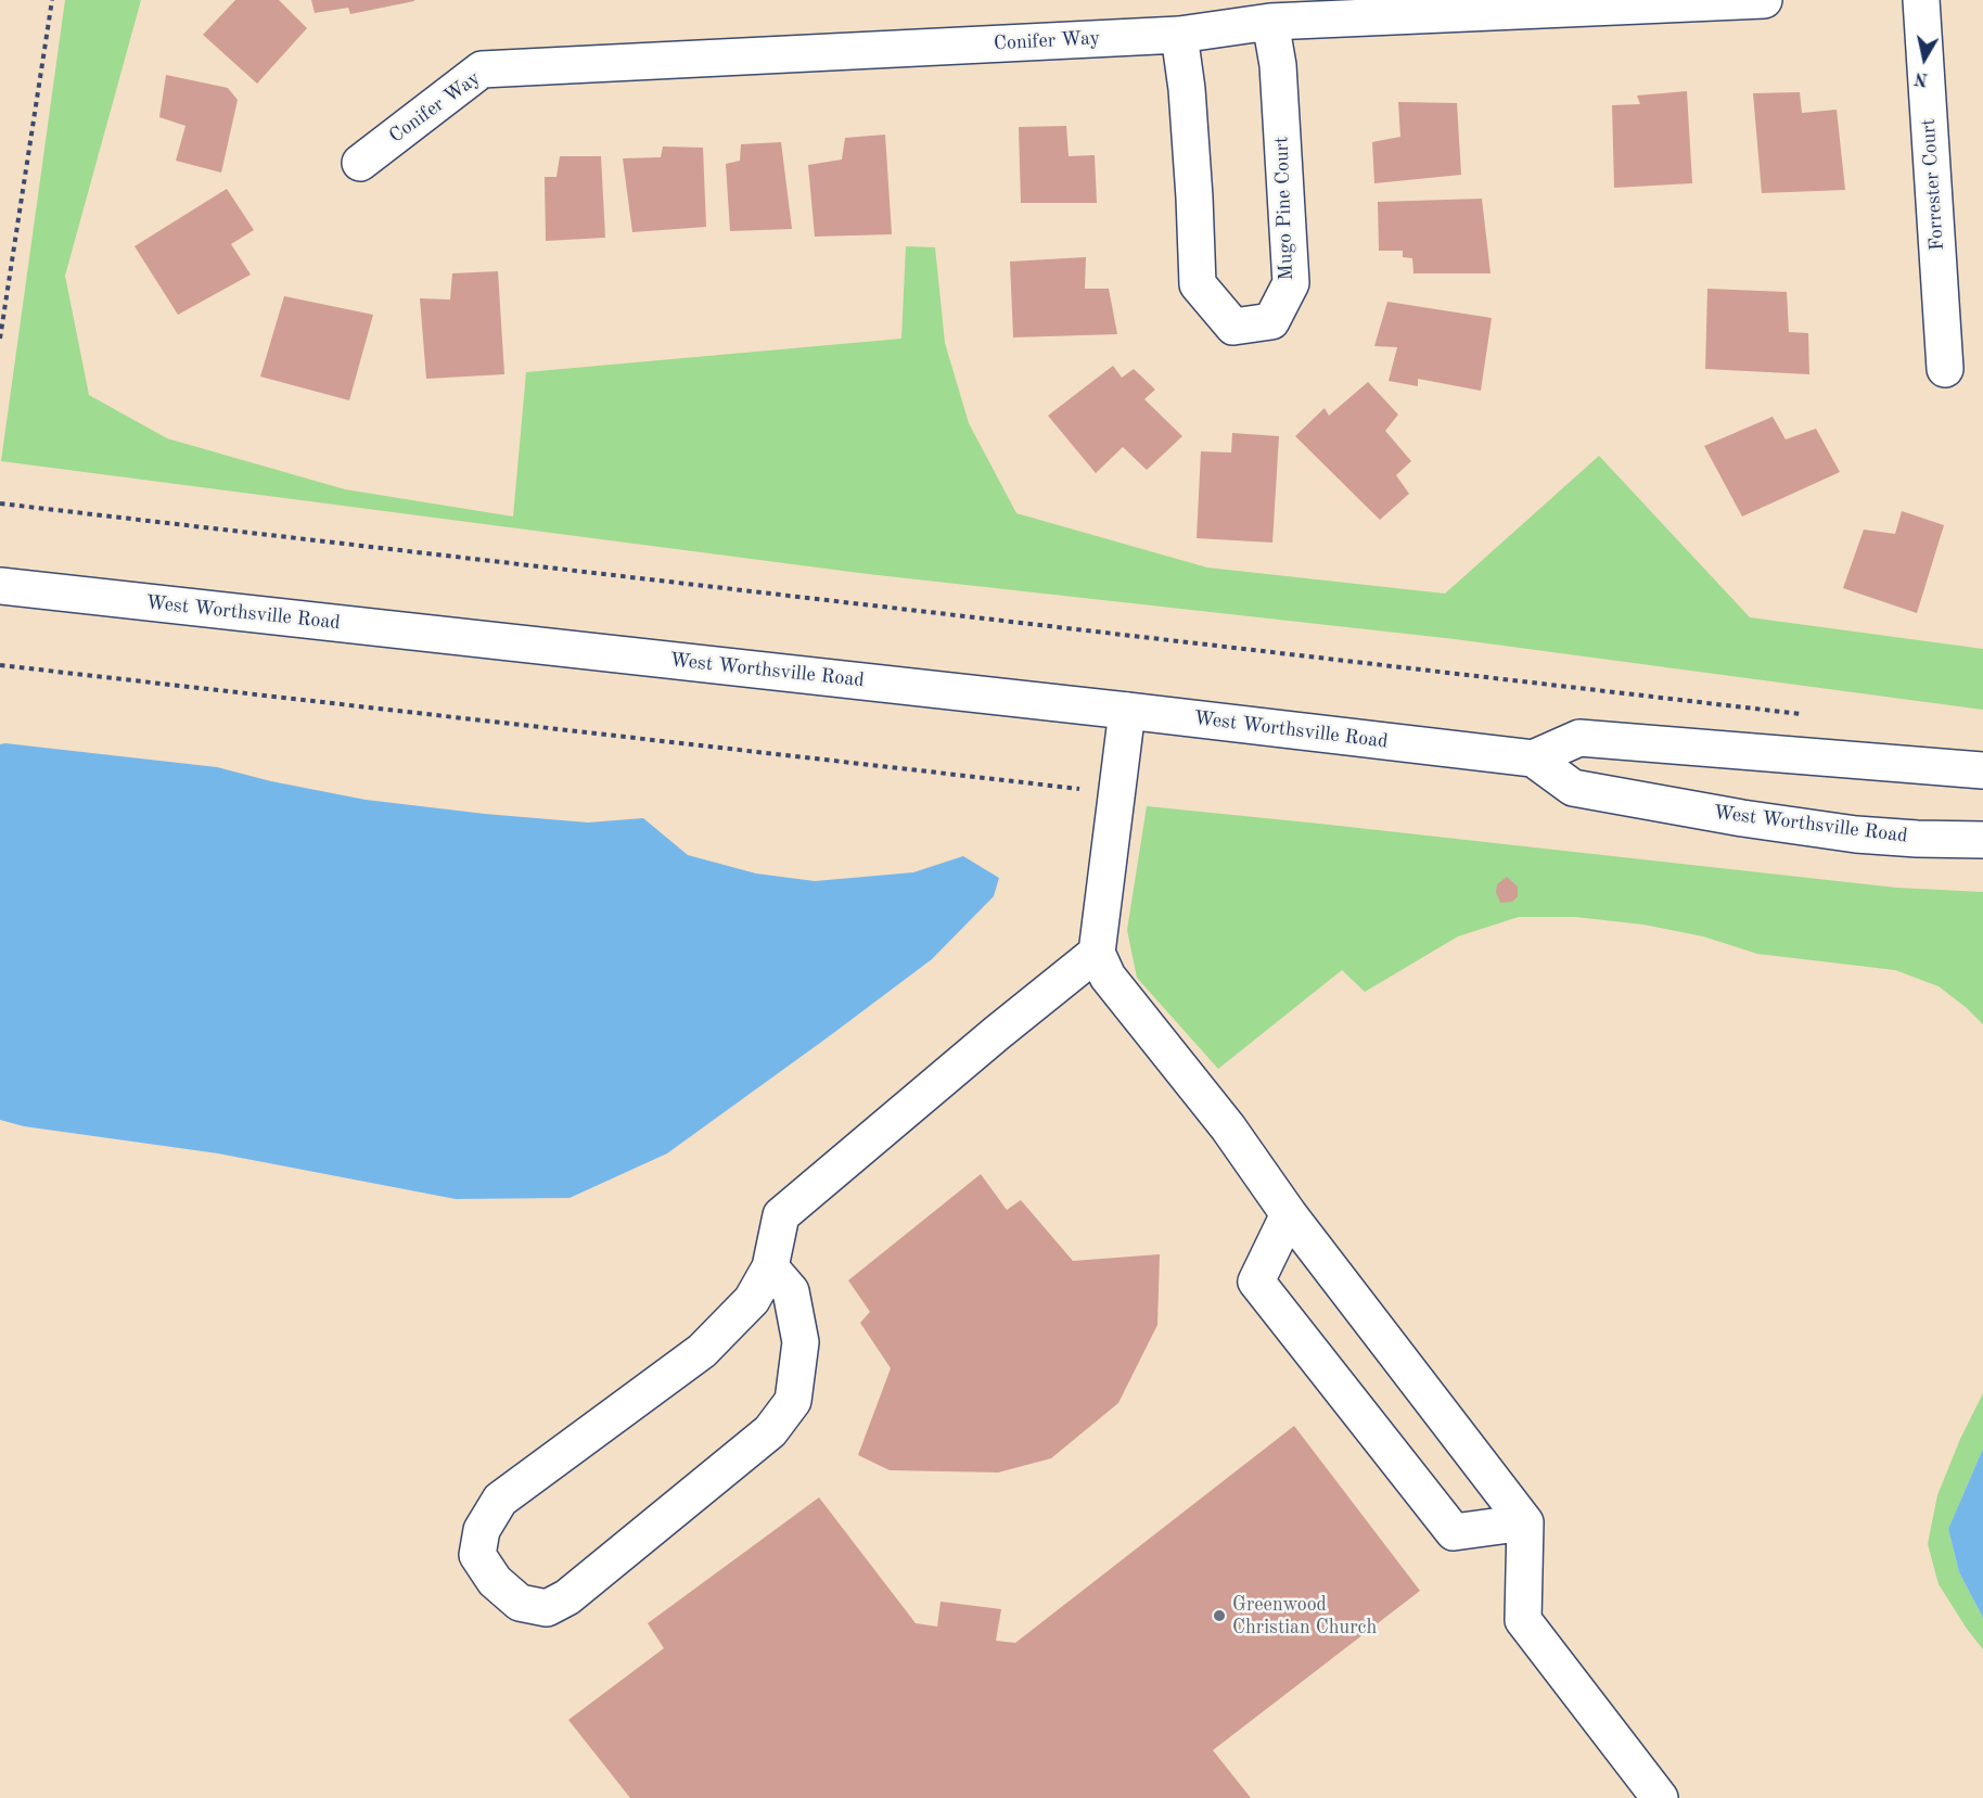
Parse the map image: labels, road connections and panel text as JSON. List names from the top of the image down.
{
  "streets": {
    "street": [
      "Conifer Way",
      "Forrester Court",
      "Mugo Pine Court",
      "West Worthsville Road"
    ]
  },
  "crossings": [
    ["Conifer Way", "Mugo Pine Court"]
  ],
  "places": ["Greenwood Christian Church"],
  "north": "bottom"
}
